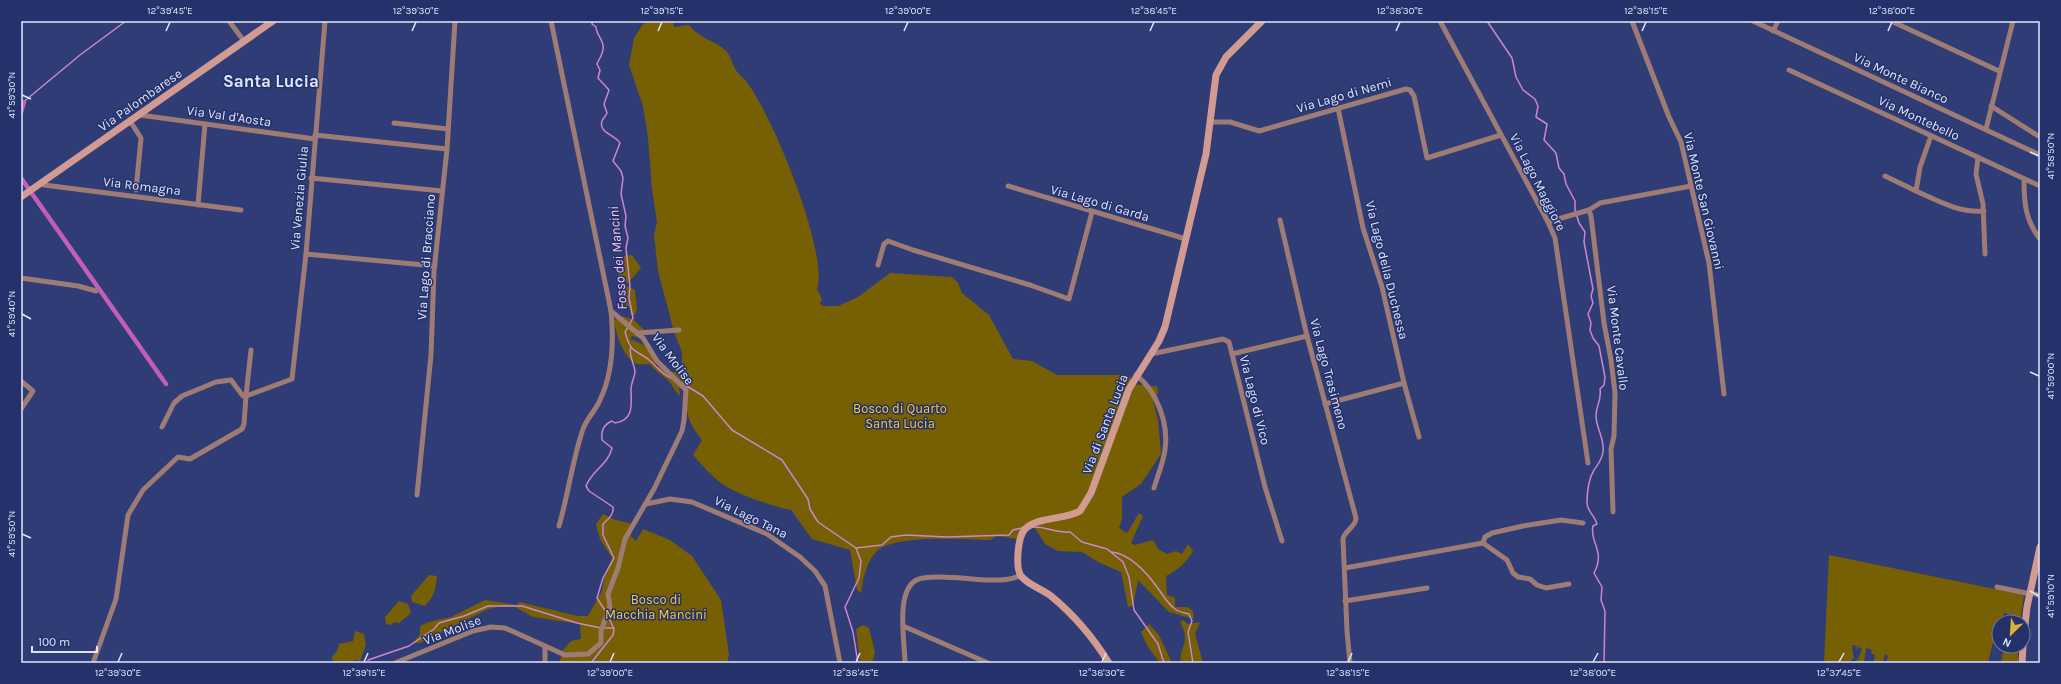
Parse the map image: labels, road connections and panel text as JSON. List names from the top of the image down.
{
  "streets": {
    "street": [
      "Via Monte Bianco",
      "Via Lago di Nemi",
      "Via Palombarese",
      "Via Val d'Aosta",
      "Via Montebello",
      "Via Lago Maggiore",
      "Via Romagna",
      "Via Venezia Giulia",
      "Via Monte San Giovanni",
      "Via Lago di Garda",
      "Via Lago di Bracciano",
      "Via Lago della Duchessa",
      "Via Monte Cavallo",
      "Via Molise",
      "Via Lago Trasimeno",
      "Via Lago di Vico",
      "Via di Santa Lucia",
      "Via Lago Tana"
    ]
  },
  "crossings": [
    ["Via Lago di Nemi", "Via Lago Maggiore"],
    ["Via Lago di Nemi", "Via Lago della Duchessa"],
    ["Via Lago di Nemi", "Via di Santa Lucia"],
    ["Via Palombarese", "Via Val d'Aosta"],
    ["Via Palombarese", "Via Romagna"],
    ["Via Val d'Aosta", "Via Venezia Giulia"],
    ["Via Val d'Aosta", "Via Lago di Bracciano"],
    ["Via Lago di Garda", "Via di Santa Lucia"],
    ["Via Molise", "Via Lago Tana"],
    ["Via Lago di Vico", "Via di Santa Lucia"]
  ],
  "districts": ["Santa Lucia"],
  "water": ["Fosso dei Mancini"],
  "parks": ["Bosco di Quarto Santa Lucia", "Bosco di Macchia Mancini"],
  "scale_bar": "100 m",
  "north": "bottom left",
  "coordinates": [
    "12°39'45\"E",
    "12°39'30\"E",
    "12°39'15\"E",
    "12°39'00\"E",
    "12°38'45\"E",
    "12°38'30\"E",
    "12°38'15\"E",
    "12°38'00\"E",
    "41°59'30\"N",
    "41°58'50\"N",
    "41°59'40\"N",
    "41°59'00\"N",
    "41°59'50\"N",
    "41°59'10\"N",
    "12°37'45\"E"
  ]
}
